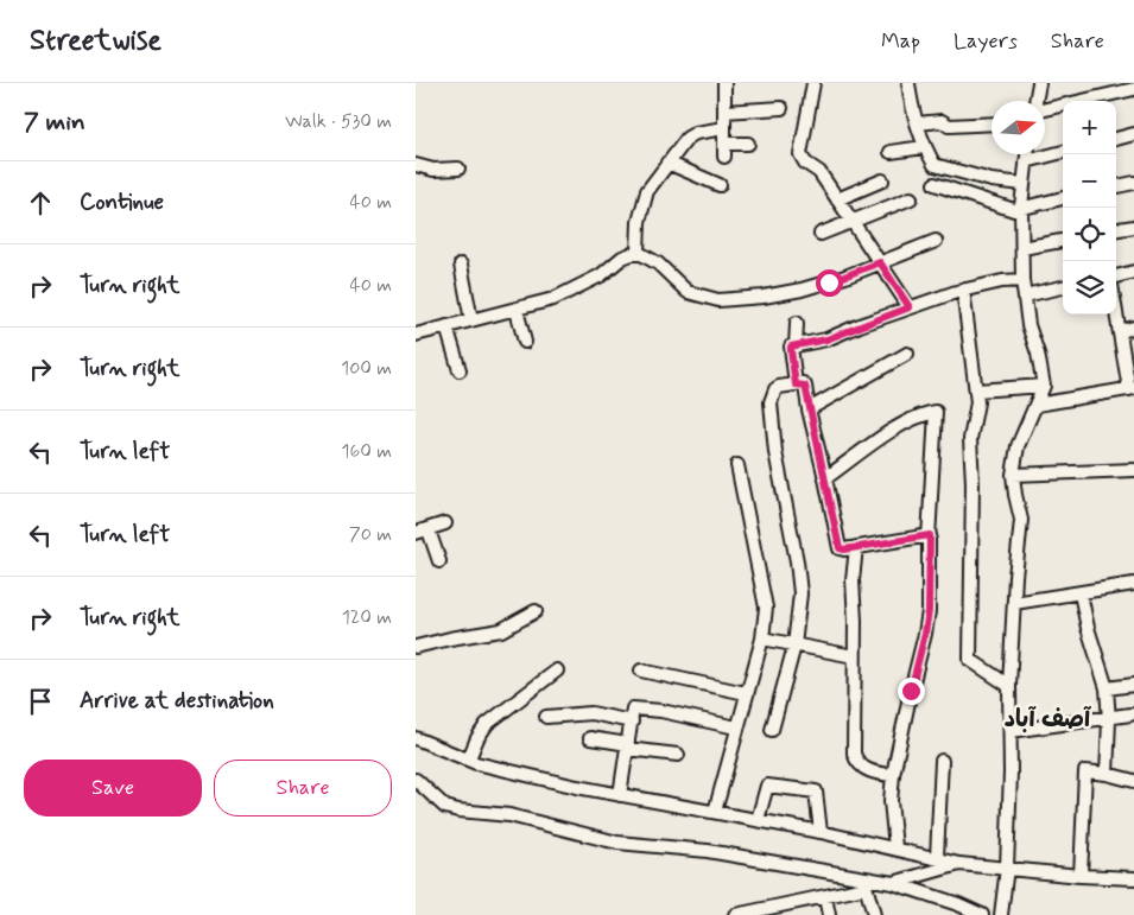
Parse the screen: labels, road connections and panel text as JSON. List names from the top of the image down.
{
  "districts": ["آصف آباد"],
  "north": "right",
  "page": {
    "header": "Streetwise",
    "nav": ["Map", "Layers", "Share"],
    "heading": ["7 min", "Walk · 530 m"],
    "map_buttons": ["+", "−"],
    "list": [
      ["Continue", "40 m"],
      ["Turn right", "40 m"],
      ["Turn right", "100 m"],
      ["Turn left", "160 m"],
      ["Turn left", "70 m"],
      ["Turn right", "120 m"],
      "Arrive at destination"
    ],
    "buttons": ["Save", "Share"]
  }
}
